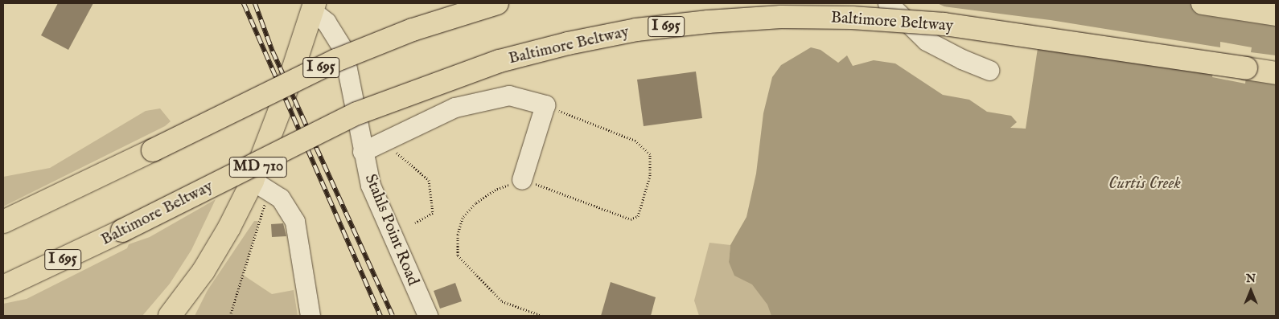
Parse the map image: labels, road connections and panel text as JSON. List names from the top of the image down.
{
  "streets": {
    "main road": ["Baltimore Beltway", "I 695", "MD 710"],
    "street": ["Stahls Point Road"]
  },
  "crossings": [
    ["MD 710", "Stahls Point Road"]
  ],
  "water": ["Curtis Creek"],
  "north": "top"
}
